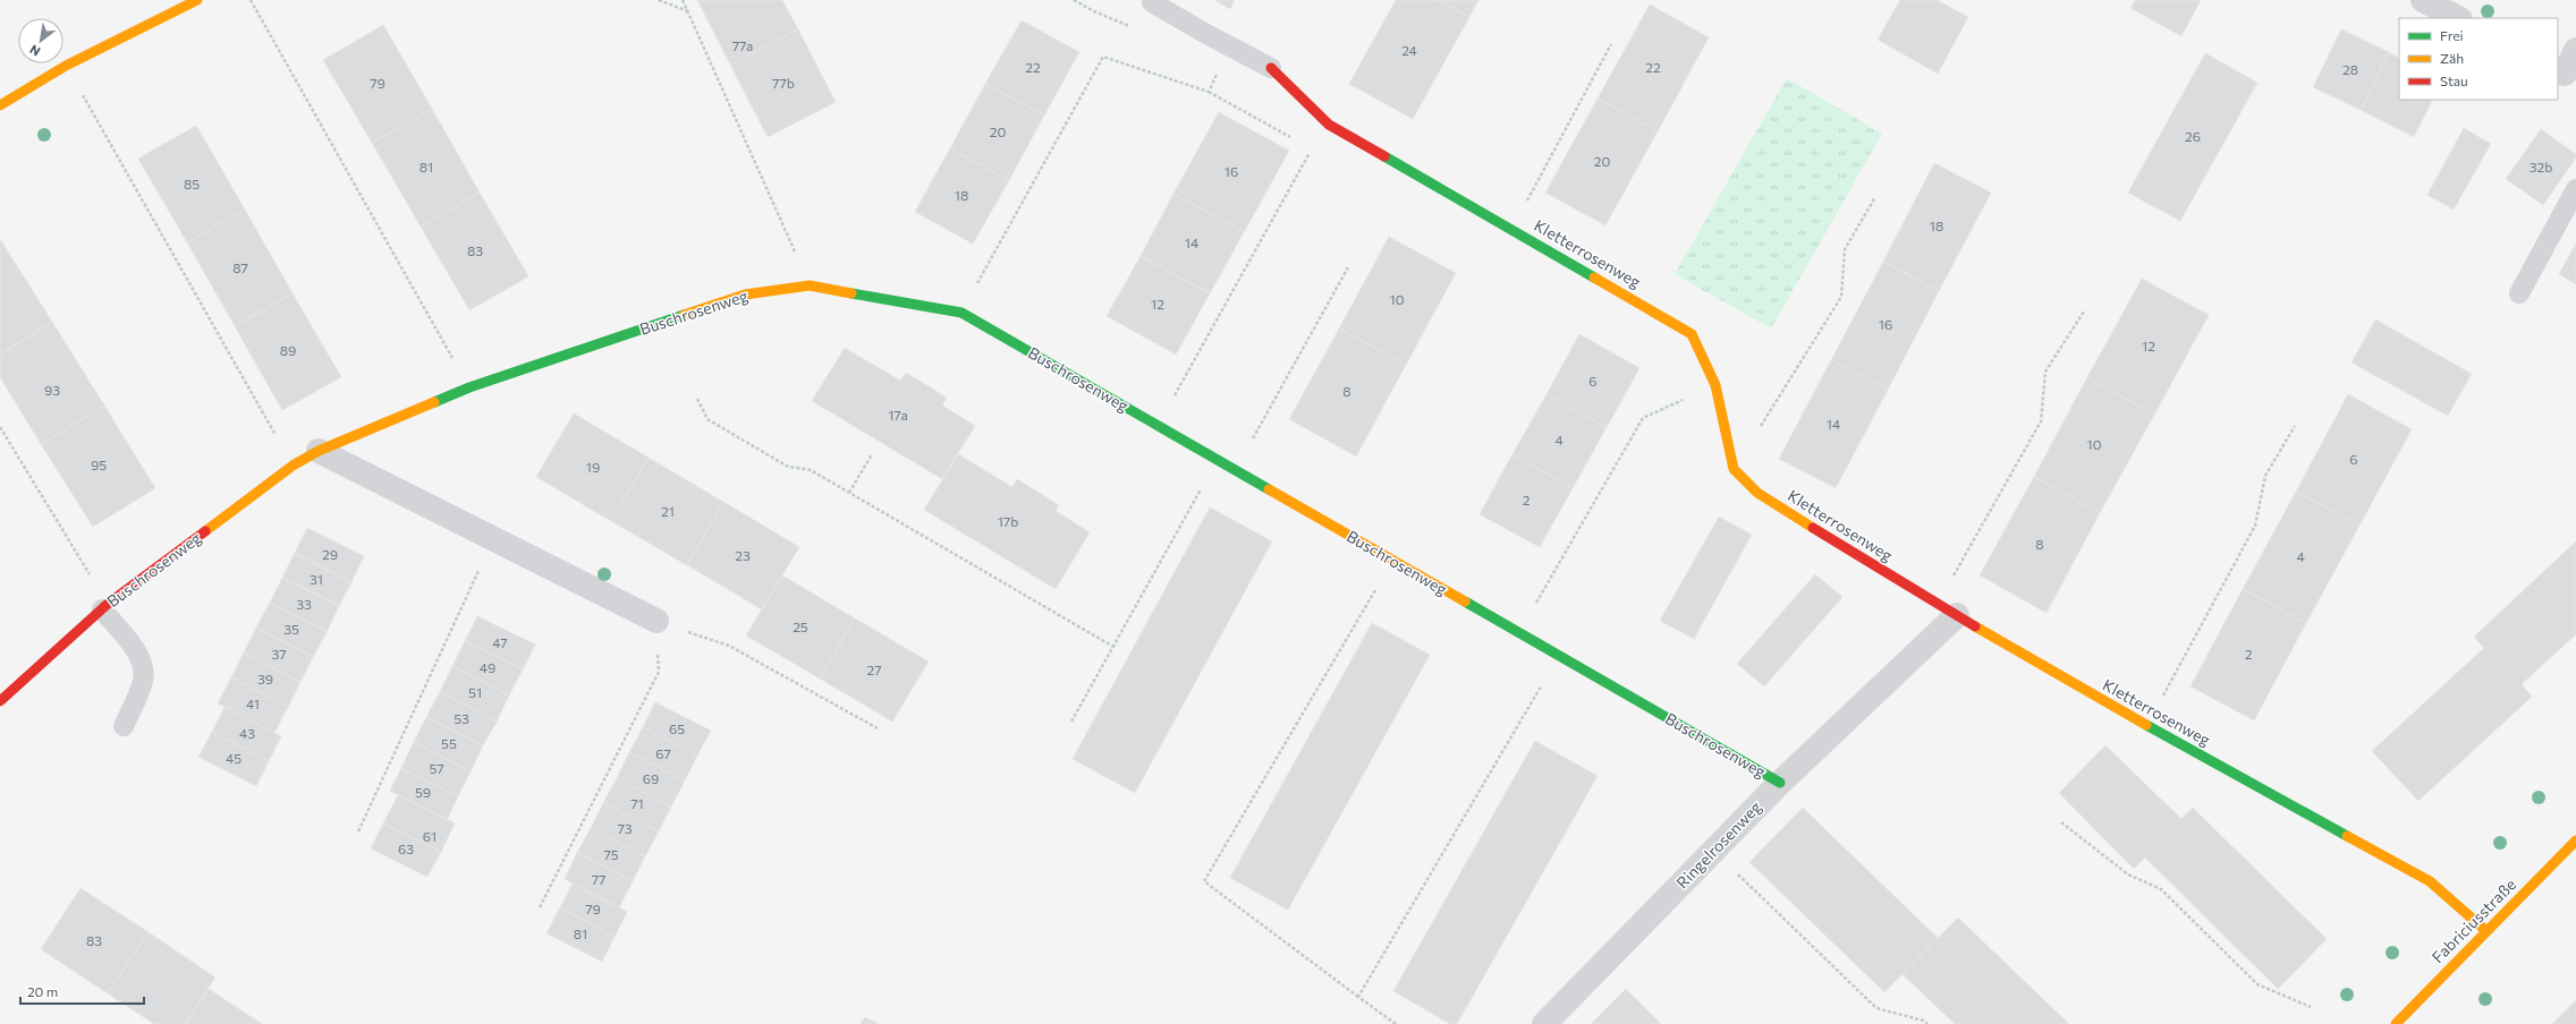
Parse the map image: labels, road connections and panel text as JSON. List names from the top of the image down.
{
  "streets": {
    "street": [
      "Kletterrosenweg",
      "Buschrosenweg",
      "Ringelrosenweg",
      "Fabriciusstraße"
    ]
  },
  "crossings": [
    ["Kletterrosenweg", "Ringelrosenweg"],
    ["Kletterrosenweg", "Fabriciusstraße"],
    ["Buschrosenweg", "Ringelrosenweg"]
  ],
  "house_numbers": [
    "77a",
    "24",
    "22",
    "22",
    "28",
    "79",
    "77b",
    "20",
    "26",
    "20",
    "81",
    "32b",
    "16",
    "85",
    "18",
    "18",
    "14",
    "83",
    "87",
    "10",
    "12",
    "16",
    "12",
    "89",
    "6",
    "93",
    "8",
    "17a",
    "14",
    "4",
    "10",
    "6",
    "95",
    "19",
    "2",
    "21",
    "17b",
    "8",
    "29",
    "23",
    "4",
    "31",
    "33",
    "25",
    "35",
    "47",
    "37",
    "2",
    "49",
    "27",
    "39",
    "51",
    "41",
    "53",
    "65",
    "43",
    "55",
    "67",
    "45",
    "57",
    "69",
    "59",
    "71",
    "73",
    "61",
    "63",
    "75",
    "77",
    "79",
    "81",
    "83"
  ],
  "legend": ["Frei", "Zäh", "Stau"],
  "scale_bar": "20 m",
  "north": "bottom left"
}
